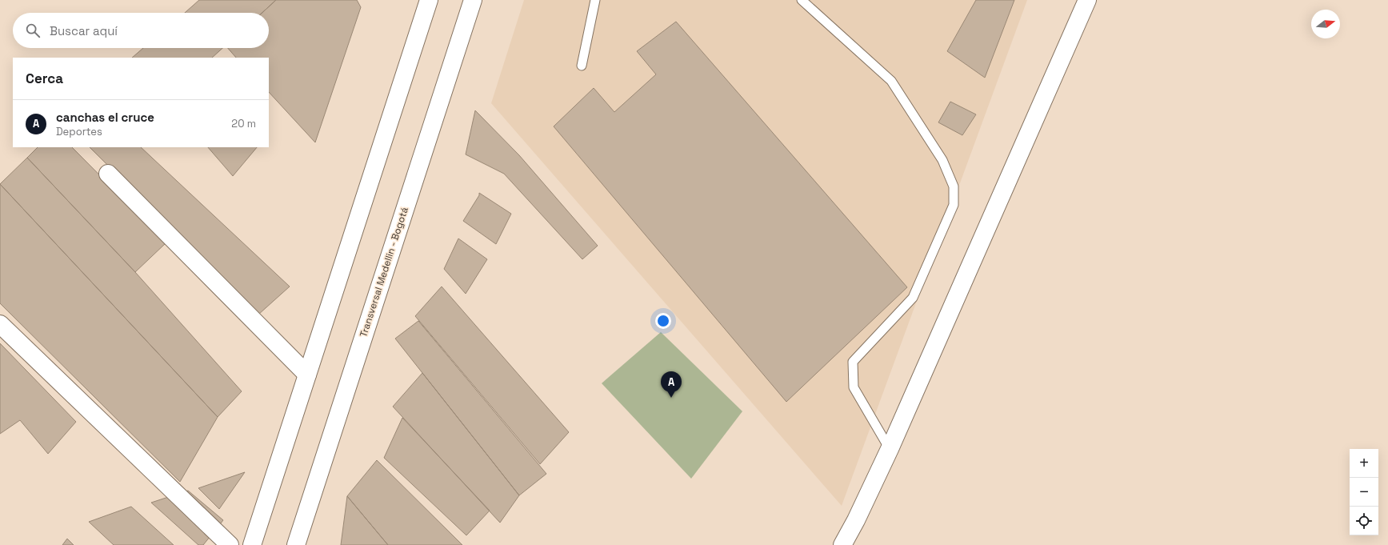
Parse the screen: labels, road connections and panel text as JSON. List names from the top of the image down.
{
  "streets": {
    "main road": ["Transversal Medellin - Bogotá"]
  },
  "north": "right",
  "page": {
    "search": "Buscar aquí",
    "heading": "Cerca",
    "list": [
      {
        "mark": "A",
        "name": "canchas el cruce",
        "note": "Deportes",
        "value": "20 m"
      }
    ],
    "pins": "A",
    "map_buttons": ["+", "−"]
  }
}
